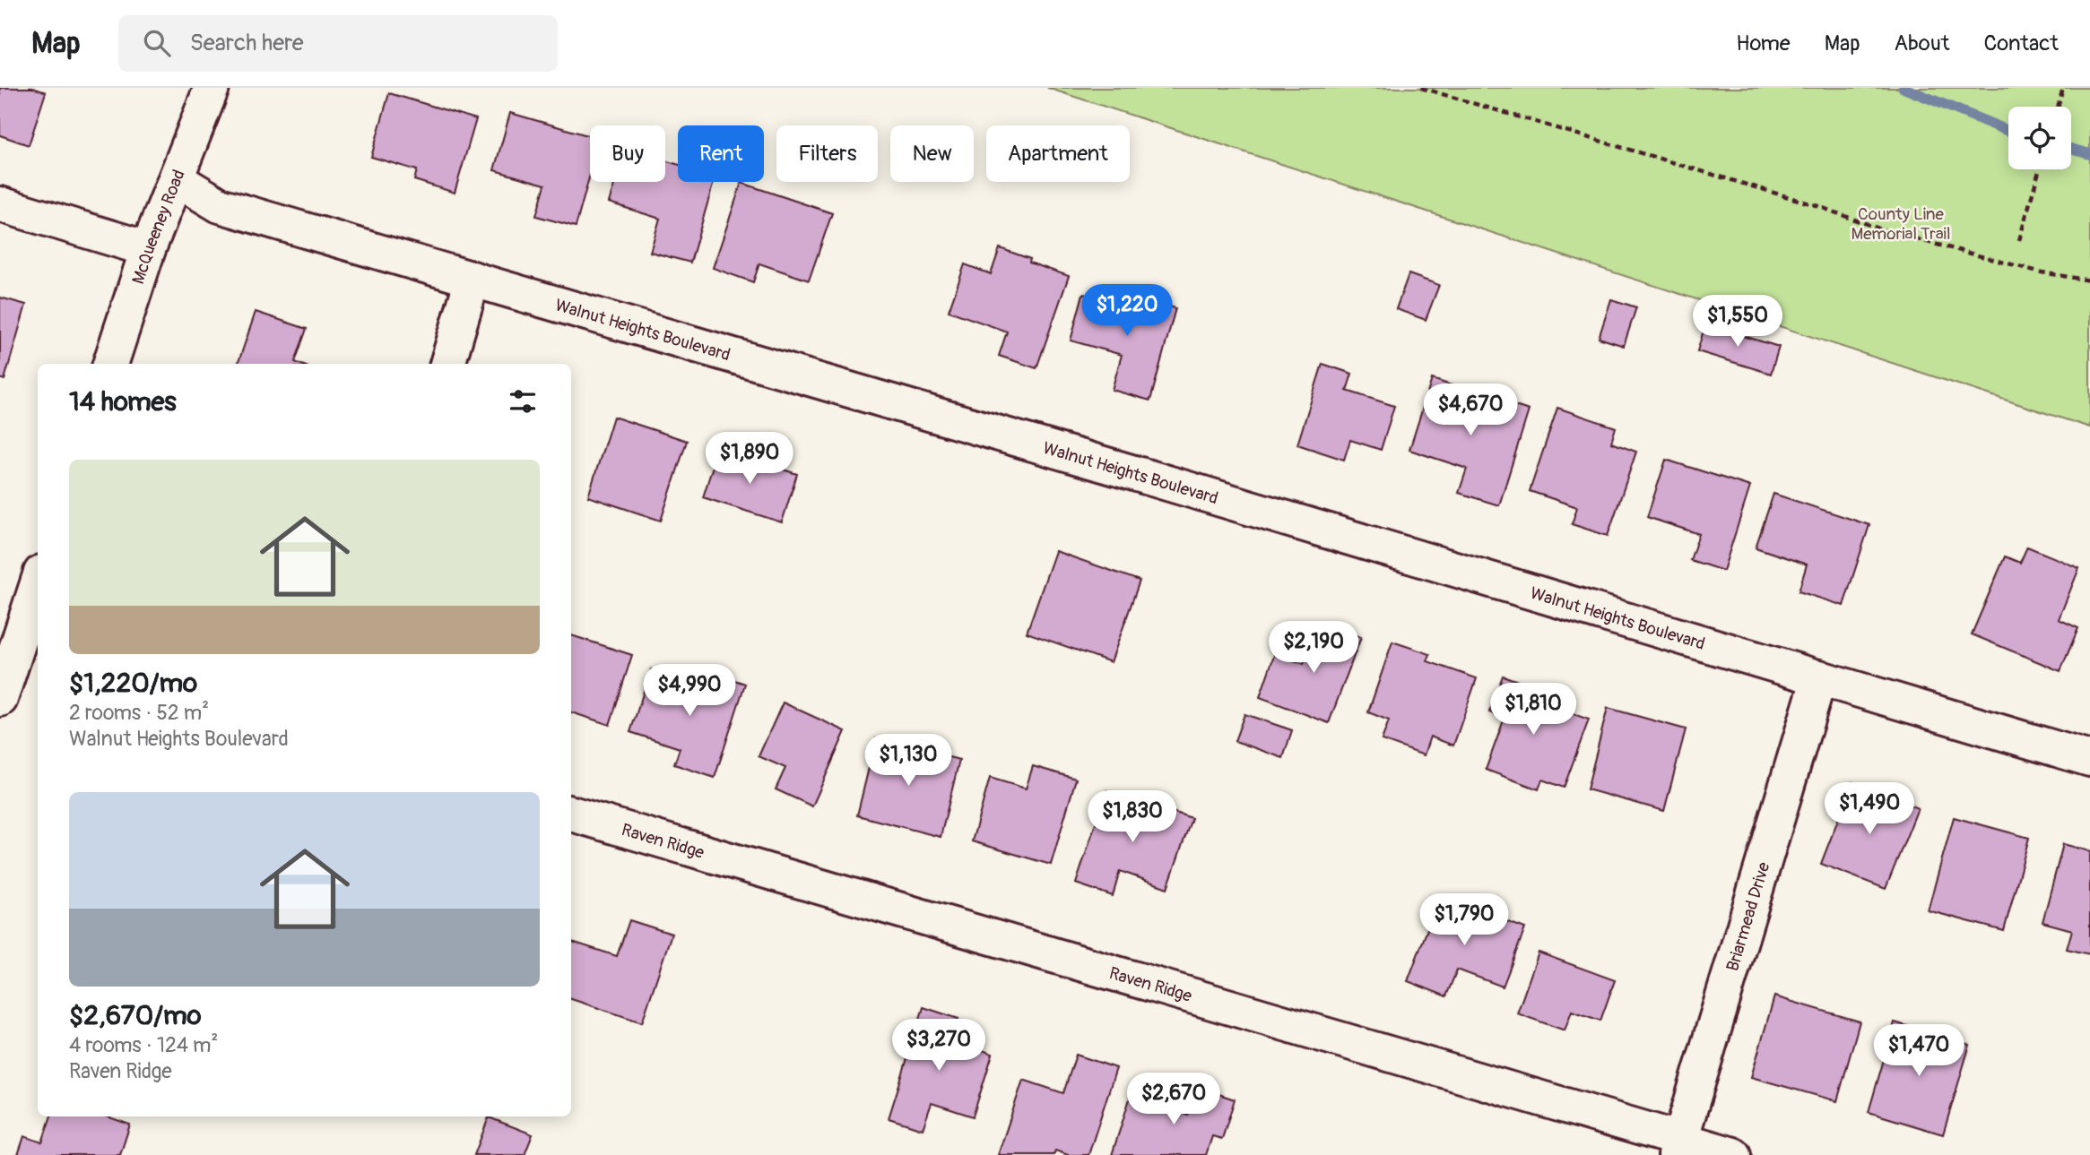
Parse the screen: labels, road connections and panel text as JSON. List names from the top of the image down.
{
  "streets": {
    "street": [
      "McQueeney Road",
      "Walnut Heights Boulevard",
      "Raven Ridge",
      "Briarmead Drive"
    ]
  },
  "crossings": [
    ["McQueeney Road", "Walnut Heights Boulevard"],
    ["Walnut Heights Boulevard", "Briarmead Drive"],
    ["Raven Ridge", "Briarmead Drive"]
  ],
  "parks": ["County Line Memorial Trail"],
  "page": {
    "header": "Map",
    "search": "Search here",
    "nav": [
      "Home",
      "Map",
      "About",
      "Contact"
    ],
    "chip": [
      "Buy",
      "Rent",
      "Filters",
      "New",
      "Apartment"
    ],
    "price": [
      "$1,220",
      "$1,550",
      "$4,670",
      "$1,890",
      "$2,190",
      "$4,990",
      "$1,810",
      "$1,130",
      "$1,490",
      "$1,830",
      "$1,790",
      "$3,270",
      "$1,470",
      "$2,670"
    ],
    "heading": "14 homes",
    "list": [
      {
        "name": "$1,220/mo",
        "note": "2 rooms · 52 m² · Walnut Heights Boulevard"
      },
      {
        "name": "$2,670/mo",
        "note": "4 rooms · 124 m² · Raven Ridge"
      }
    ]
  }
}
